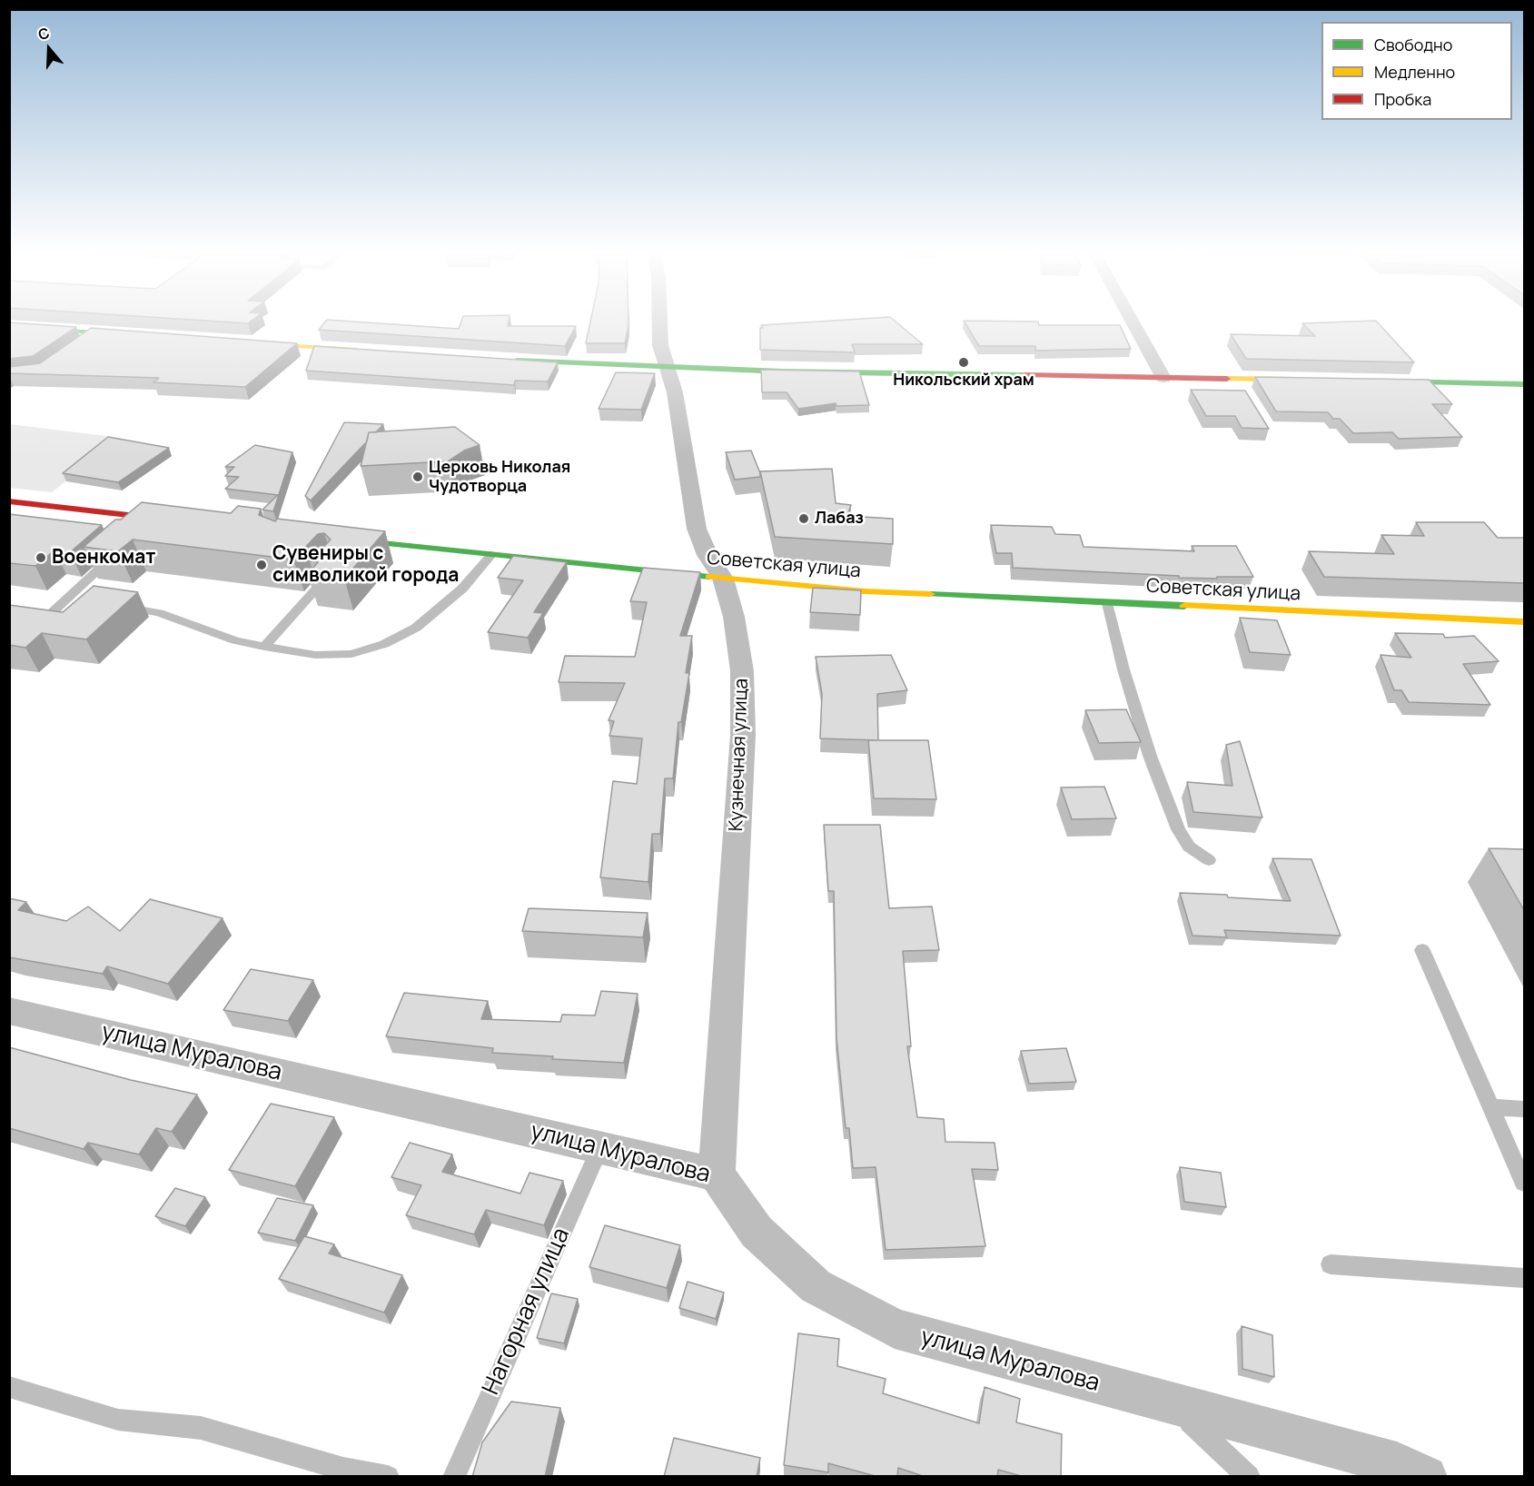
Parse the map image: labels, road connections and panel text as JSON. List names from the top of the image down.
{
  "streets": {
    "main road": ["Советская улица"],
    "street": ["Кузнечная улица", "улица Муралова"],
    "lane": ["Нагорная улица"]
  },
  "crossings": [
    ["Советская улица", "Кузнечная улица"],
    ["Кузнечная улица", "улица Муралова"],
    ["улица Муралова", "Нагорная улица"]
  ],
  "places": [
    "Никольский храм",
    "Церковь Николая Чудотворца",
    "Лабаз",
    "Военкомат",
    "Сувениры с символикой города"
  ],
  "legend": ["Свободно", "Медленно", "Пробка"],
  "north": "top"
}
